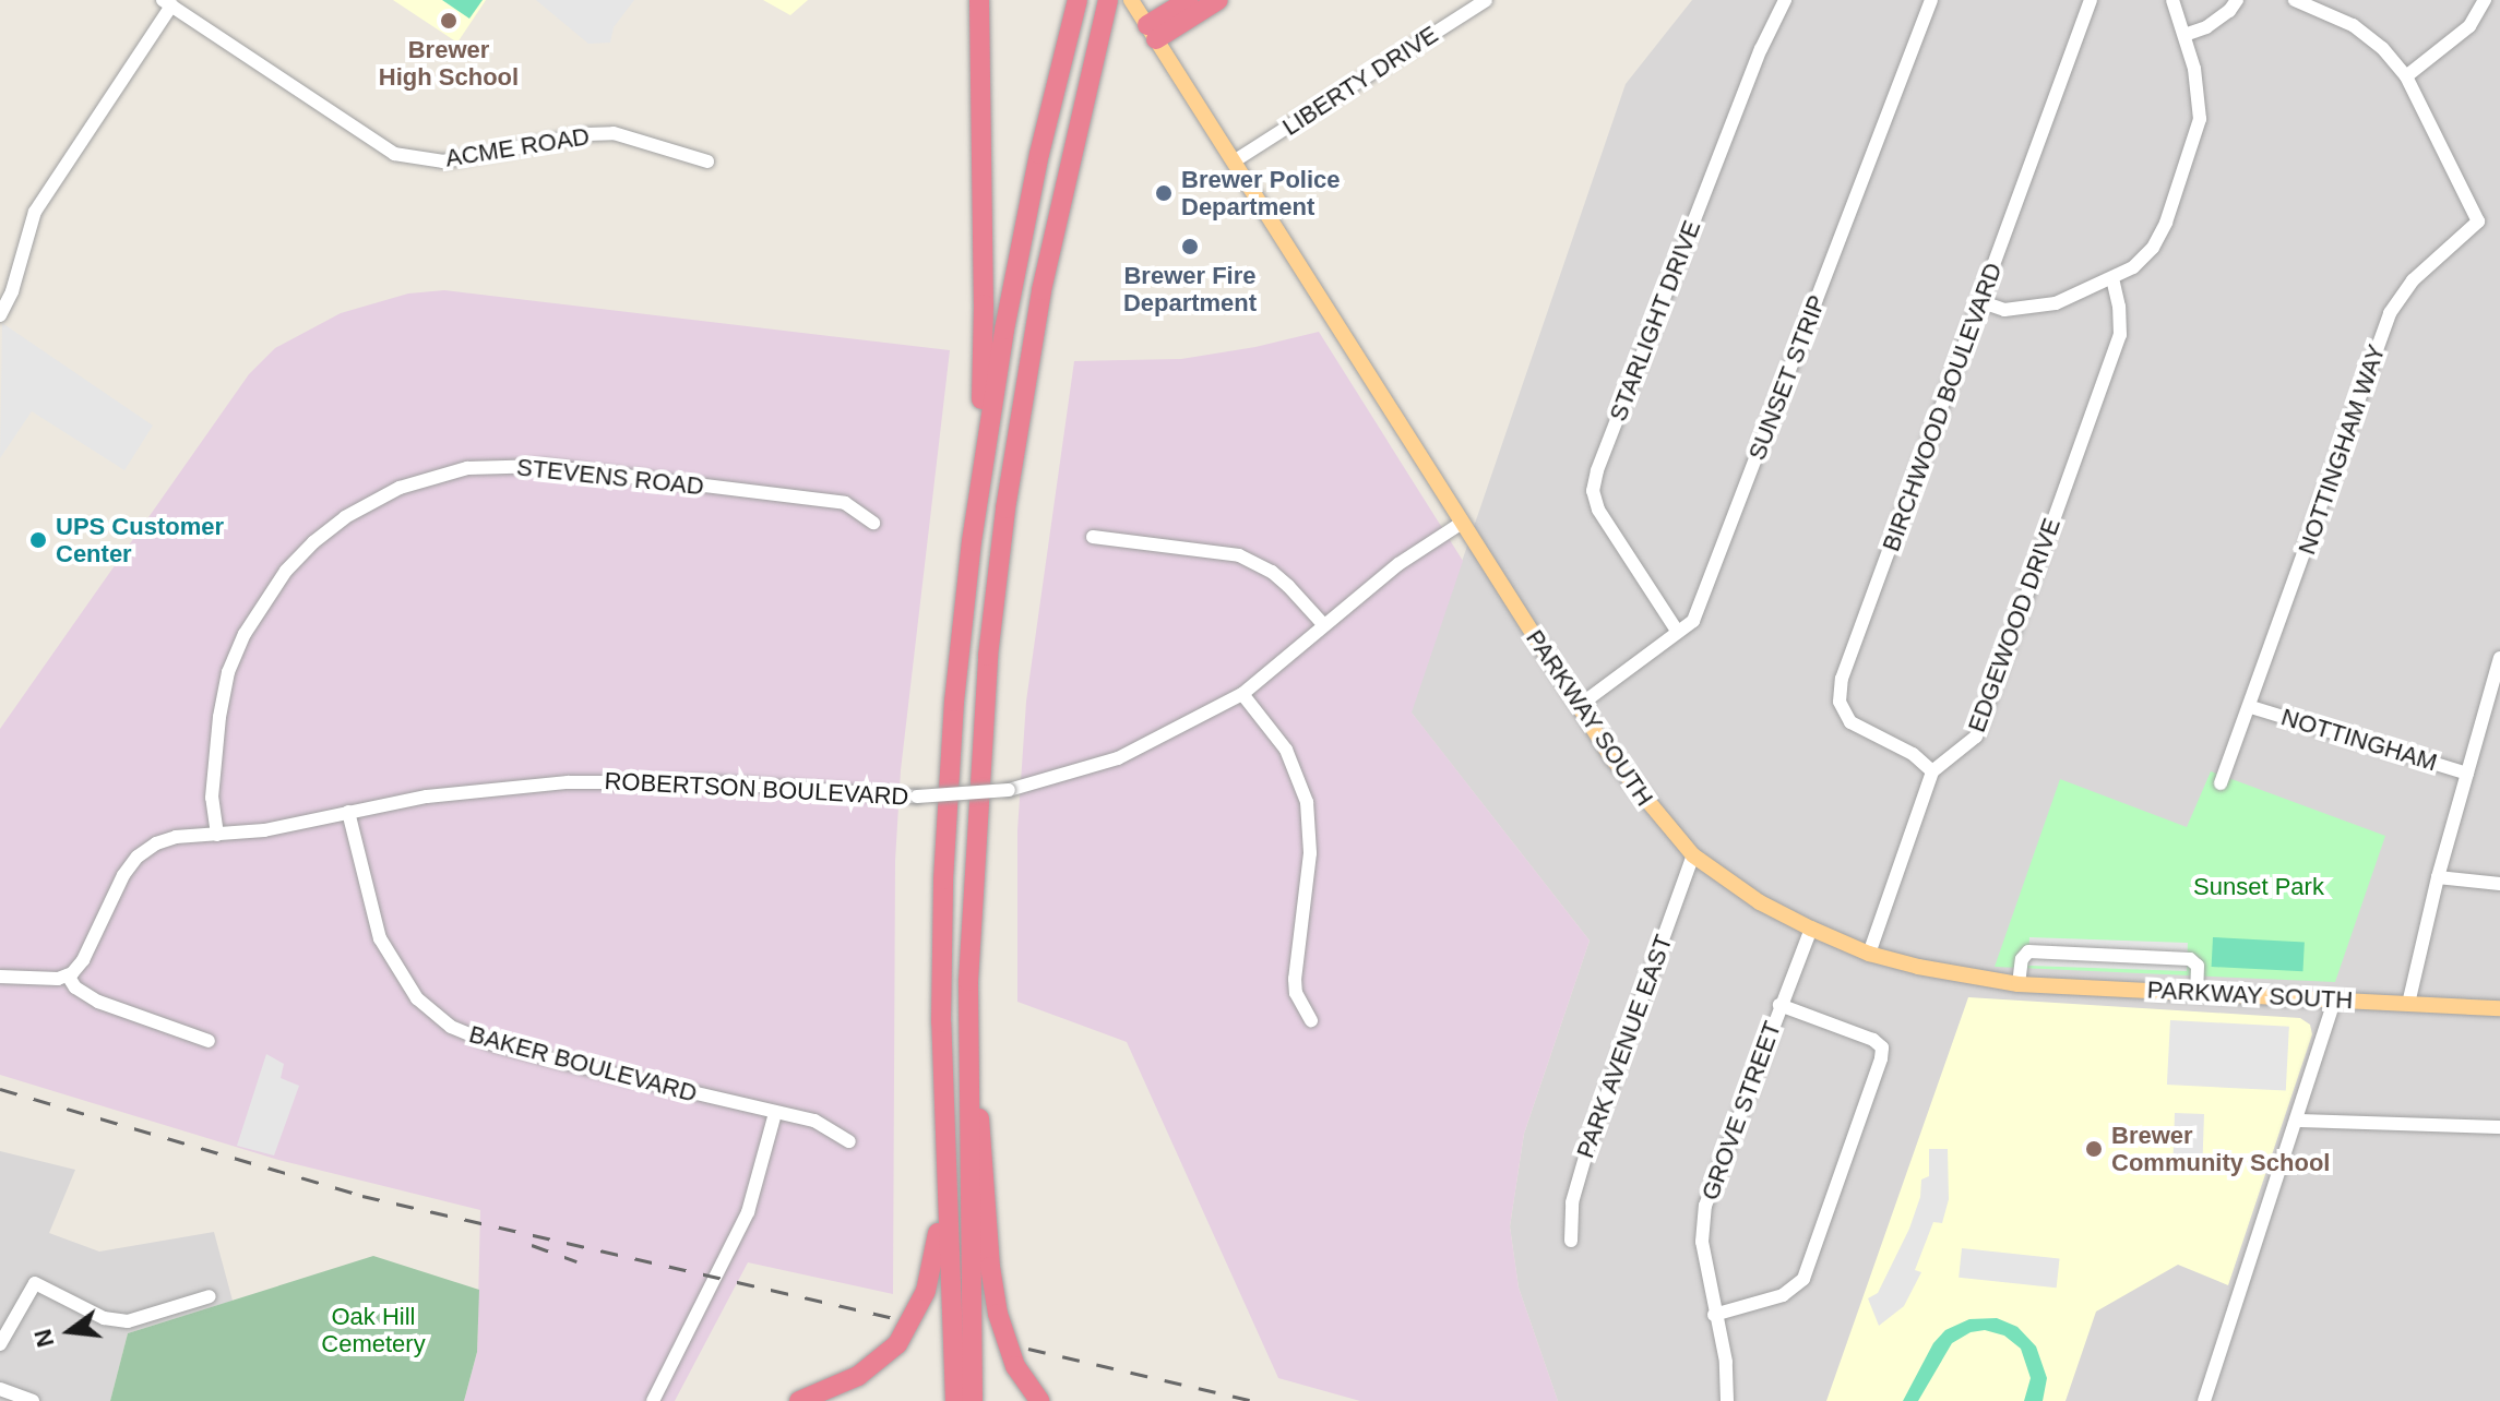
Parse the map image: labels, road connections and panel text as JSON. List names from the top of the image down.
{
  "streets": {
    "main road": ["PARKWAY SOUTH"],
    "street": [
      "LIBERTY DRIVE",
      "ACME ROAD",
      "STARLIGHT DRIVE",
      "SUNSET STRIP",
      "BIRCHWOOD BOULEVARD",
      "NOTTINGHAM WAY",
      "STEVENS ROAD",
      "EDGEWOOD DRIVE",
      "NOTTINGHAM",
      "ROBERTSON BOULEVARD",
      "PARK AVENUE EAST",
      "BAKER BOULEVARD",
      "GROVE STREET"
    ]
  },
  "crossings": [
    ["LIBERTY DRIVE", "PARKWAY SOUTH"],
    ["STARLIGHT DRIVE", "SUNSET STRIP"],
    ["SUNSET STRIP", "PARKWAY SOUTH"],
    ["BIRCHWOOD BOULEVARD", "EDGEWOOD DRIVE"],
    ["NOTTINGHAM WAY", "NOTTINGHAM"],
    ["STEVENS ROAD", "ROBERTSON BOULEVARD"],
    ["PARKWAY SOUTH", "ROBERTSON BOULEVARD"],
    ["PARKWAY SOUTH", "PARK AVENUE EAST"],
    ["PARKWAY SOUTH", "GROVE STREET"],
    ["ROBERTSON BOULEVARD", "BAKER BOULEVARD"]
  ],
  "parks": ["Sunset Park", "Oak Hill Cemetery"],
  "places": [
    "Brewer High School",
    "Brewer Police Department",
    "Brewer Fire Department",
    "UPS Customer Center",
    "Brewer Community School"
  ],
  "north": "left"
}
